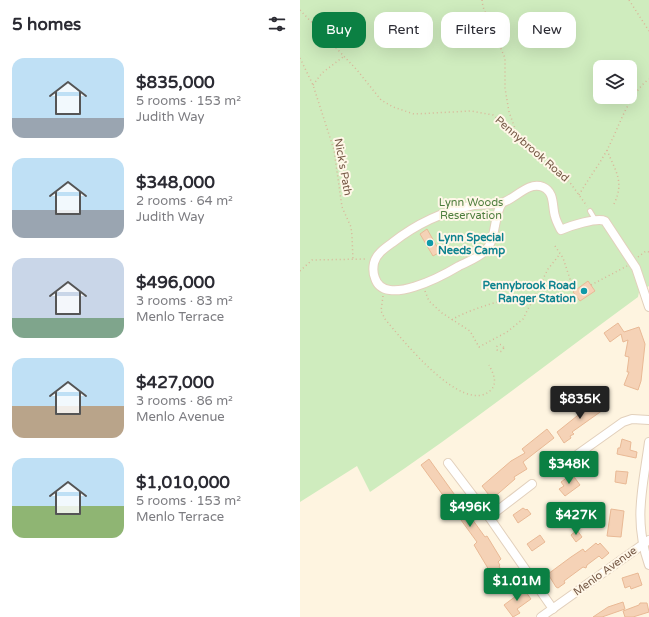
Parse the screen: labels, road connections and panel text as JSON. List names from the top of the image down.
{
  "streets": {
    "street": ["Pennybrook Road", "Menlo Avenue"],
    "path": ["Nick's Path"]
  },
  "parks": ["Lynn Woods Reservation"],
  "places": ["Lynn Special Needs Camp", "Pennybrook Road Ranger Station"],
  "page": {
    "heading": "5 homes",
    "chip": [
      "Buy",
      "Rent",
      "Filters",
      "New"
    ],
    "list": [
      {
        "name": "$835,000",
        "note": "5 rooms · 153 m² · Judith Way"
      },
      {
        "name": "$348,000",
        "note": "2 rooms · 64 m² · Judith Way"
      },
      {
        "name": "$496,000",
        "note": "3 rooms · 83 m² · Menlo Terrace"
      },
      {
        "name": "$427,000",
        "note": "3 rooms · 86 m² · Menlo Avenue"
      },
      {
        "name": "$1,010,000",
        "note": "5 rooms · 153 m² · Menlo Terrace"
      }
    ],
    "price": [
      "$835K",
      "$348K",
      "$496K",
      "$427K",
      "$1.01M"
    ]
  }
}
